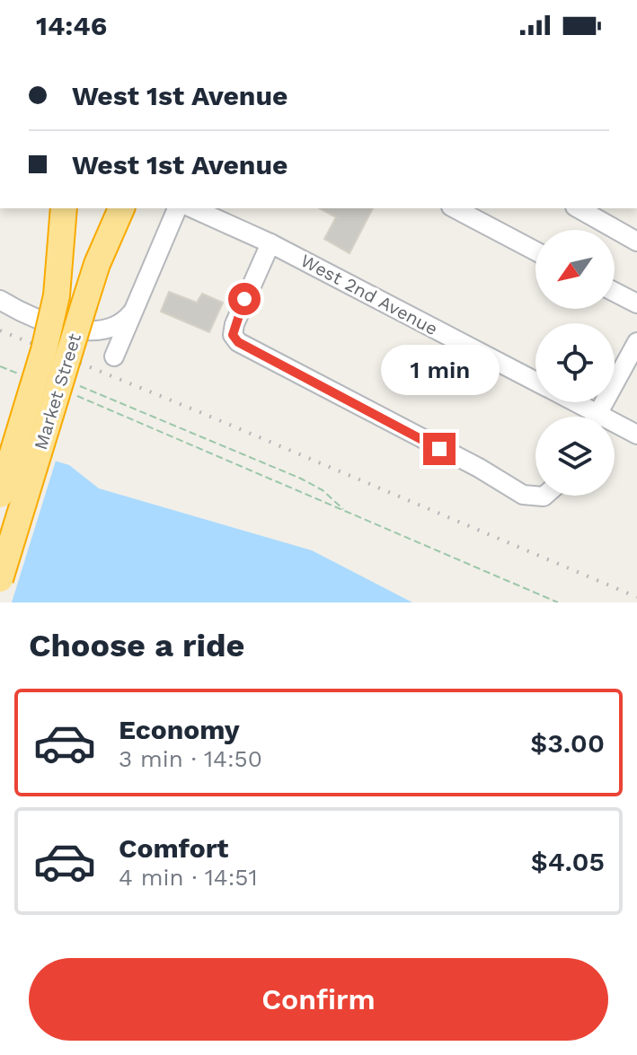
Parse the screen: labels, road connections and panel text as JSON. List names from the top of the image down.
{
  "streets": {
    "highway": ["Market Street"],
    "street": ["West 2nd Avenue"]
  },
  "north": "bottom left",
  "page": {
    "status": "14:46",
    "banner": ["West 1st Avenue", "West 1st Avenue"],
    "bubble": "1 min",
    "heading": "Choose a ride",
    "list": [
      {
        "name": "Economy",
        "note": "3 min · 14:50",
        "value": "$3.00"
      },
      {
        "name": "Comfort",
        "note": "4 min · 14:51",
        "value": "$4.05"
      }
    ],
    "buttons": "Confirm"
  }
}
